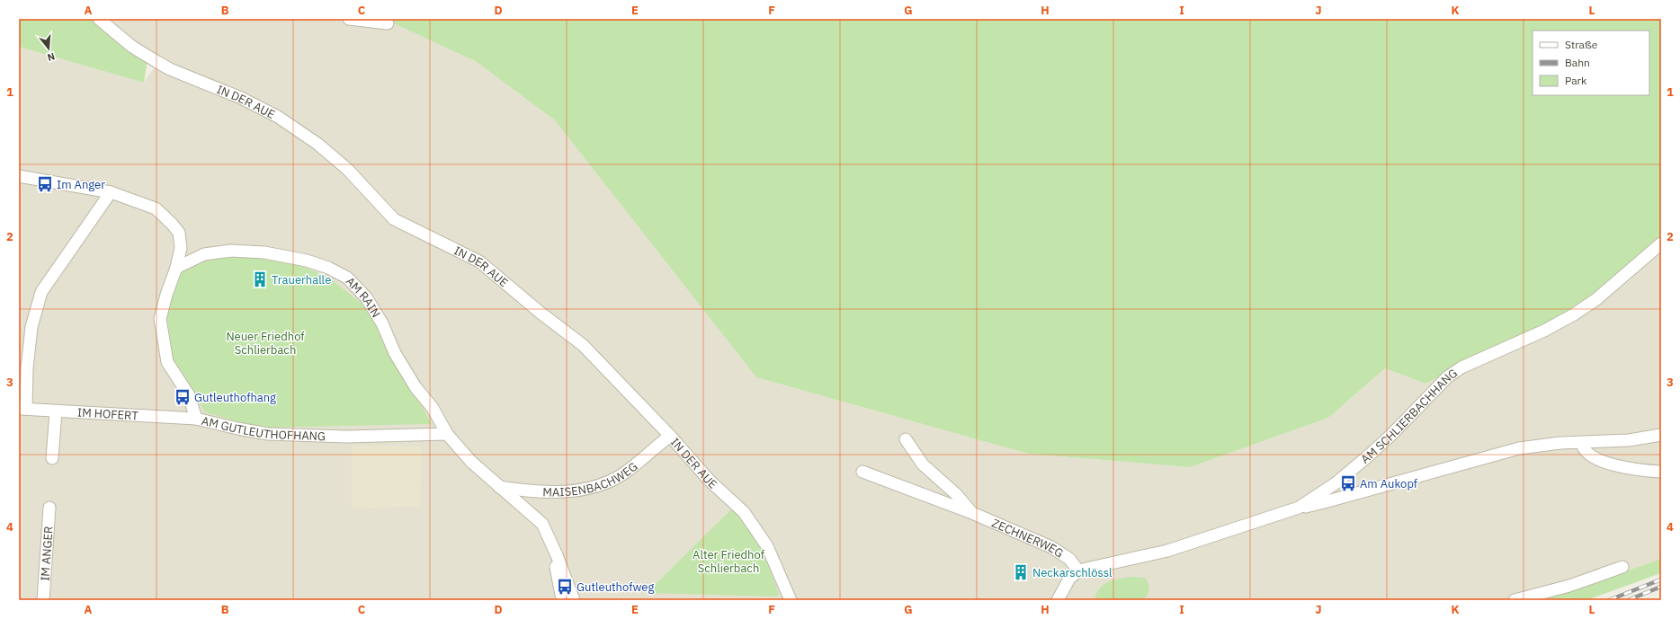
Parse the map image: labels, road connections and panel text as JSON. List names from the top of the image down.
{
  "streets": {
    "street": [
      "IN DER AUE",
      "AM RAIN",
      "IM HOFERT",
      "AM SCHLIERBACHHANG",
      "AM GUTLEUTHOFHANG",
      "MAISENBACHWEG",
      "ZECHNERWEG",
      "IM ANGER"
    ]
  },
  "crossings": [
    ["IN DER AUE", "MAISENBACHWEG"],
    ["AM RAIN", "AM GUTLEUTHOFHANG"],
    ["IM HOFERT", "AM GUTLEUTHOFHANG"],
    ["AM SCHLIERBACHHANG", "ZECHNERWEG"]
  ],
  "parks": ["Neuer Friedhof Schlierbach", "Alter Friedhof Schlierbach"],
  "places": {
    "bus stop": [
      "Im Anger",
      "Gutleuthofhang",
      "Am Aukopf",
      "Gutleuthofweg"
    ],
    "building": ["Trauerhalle", "Neckarschlössl"]
  },
  "legend": ["Straße", "Bahn", "Park"],
  "north": "bottom",
  "grid": {
    "columns": [
      "A",
      "B",
      "C",
      "D",
      "E",
      "F",
      "G",
      "H",
      "I",
      "J",
      "K",
      "L"
    ],
    "rows": [
      "1",
      "2",
      "3",
      "4"
    ]
  }
}
